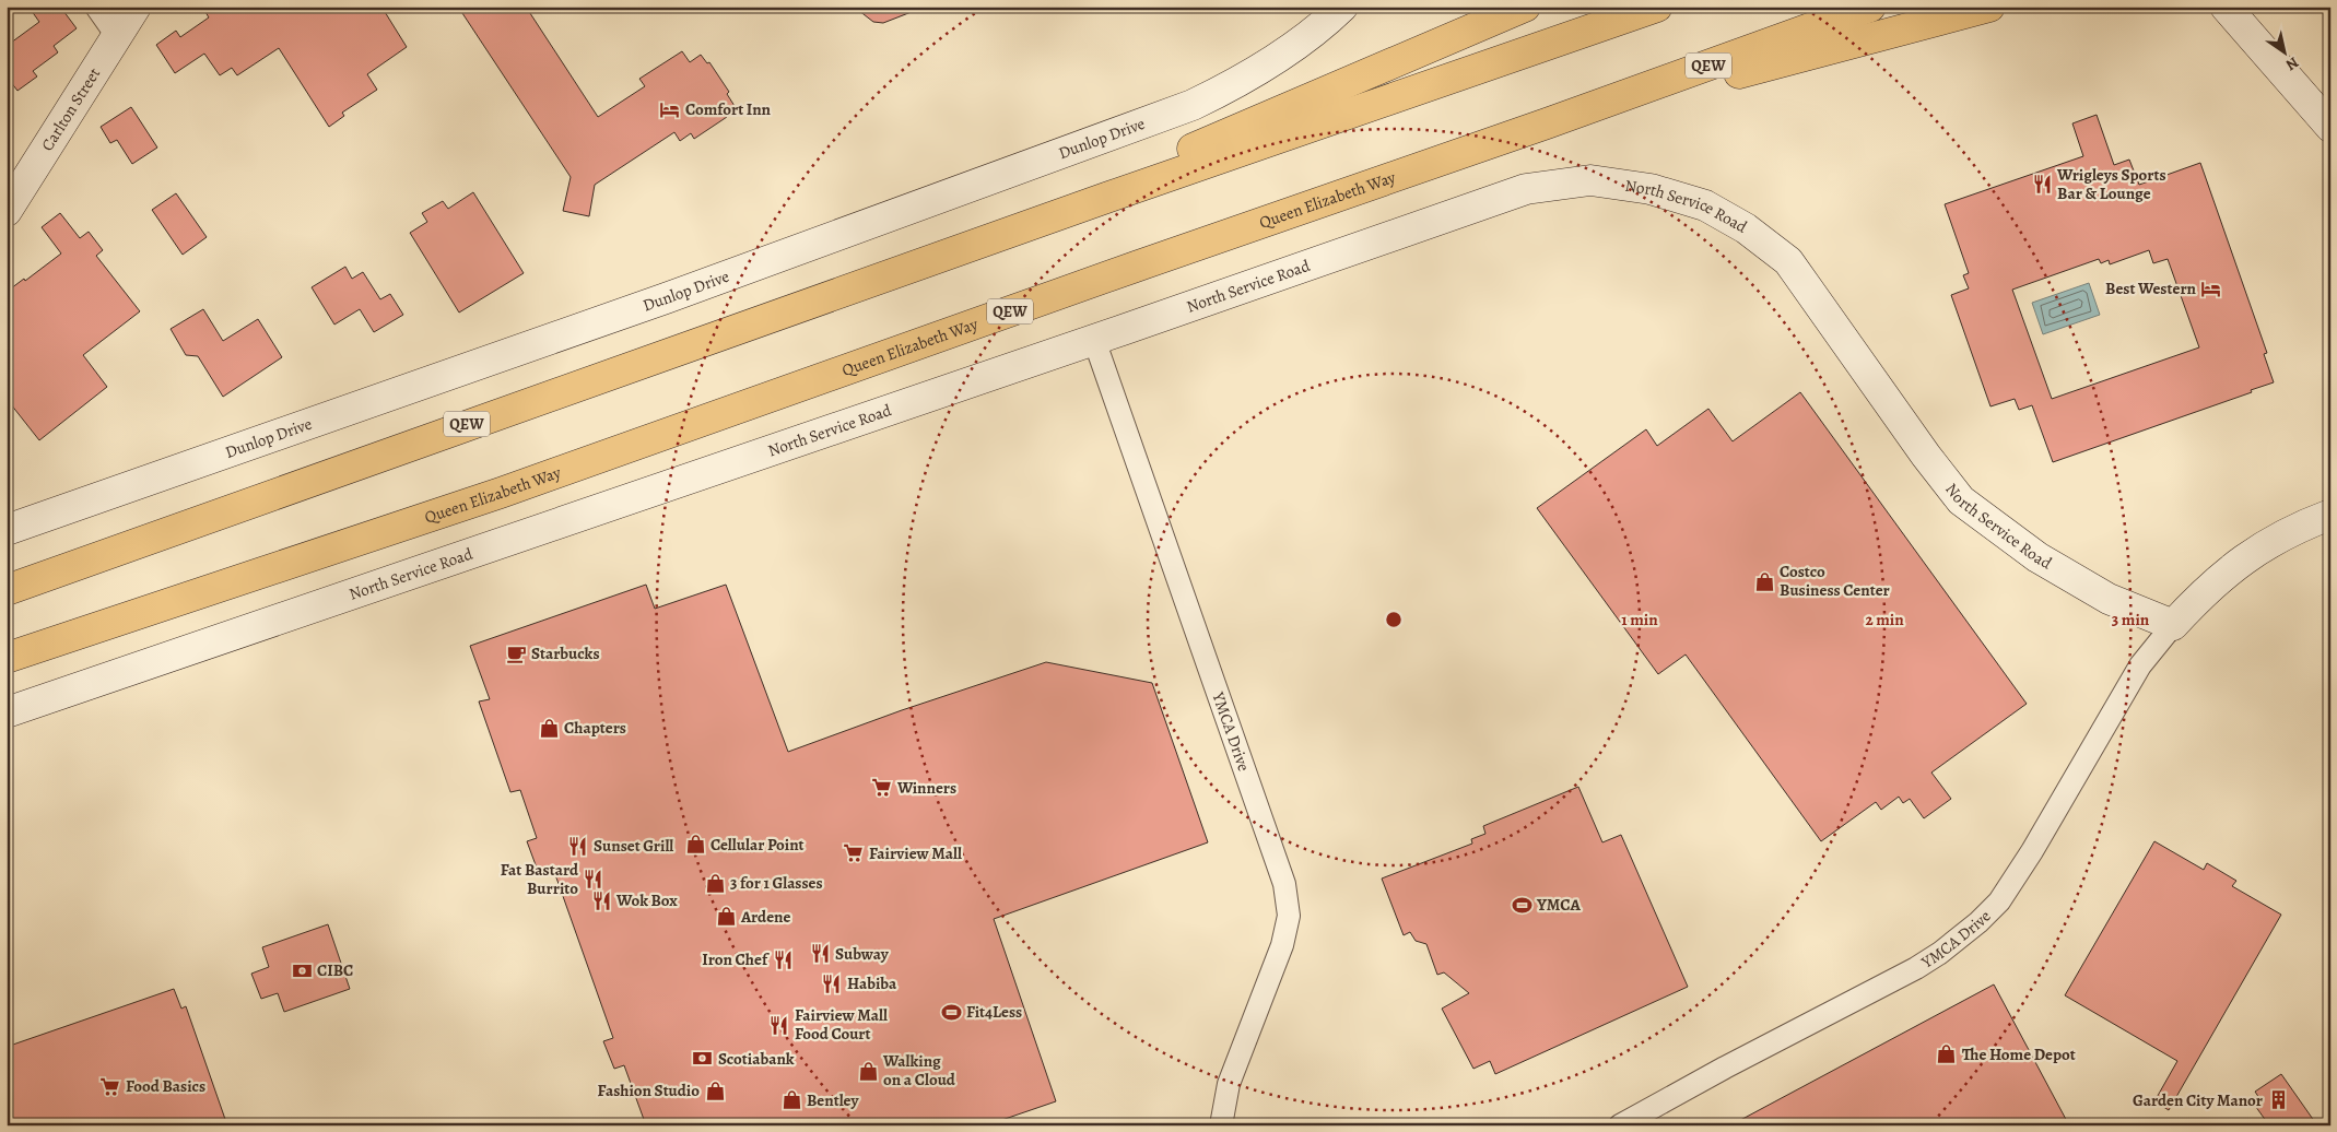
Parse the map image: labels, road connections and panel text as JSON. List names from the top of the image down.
{
  "streets": {
    "highway": ["QEW", "Queen Elizabeth Way"],
    "street": [
      "Carlton Street",
      "Dunlop Drive",
      "North Service Road",
      "YMCA Drive"
    ]
  },
  "crossings": [
    ["North Service Road", "YMCA Drive"]
  ],
  "places": {
    "hotel": ["Comfort Inn", "Best Western"],
    "restaurant": [
      "Wrigleys Sports Bar & Lounge",
      "Sunset Grill",
      "Fat Bastard Burrito",
      "Wok Box",
      "Subway",
      "Iron Chef",
      "Habiba",
      "Fairview Mall Food Court"
    ],
    "shop": [
      "Costco Business Center",
      "Chapters",
      "Cellular Point",
      "3 for 1 Glasses",
      "Ardene",
      "The Home Depot",
      "Walking on a Cloud",
      "Fashion Studio",
      "Bentley"
    ],
    "cafe": ["Starbucks"],
    "supermarket": ["Winners", "Fairview Mall", "Food Basics"],
    "sports": ["YMCA", "Fit4Less"],
    "bank": ["CIBC", "Scotiabank"],
    "building": ["Garden City Manor"]
  },
  "north": "bottom right",
  "rings": ["1 min", "2 min", "3 min"]
}
